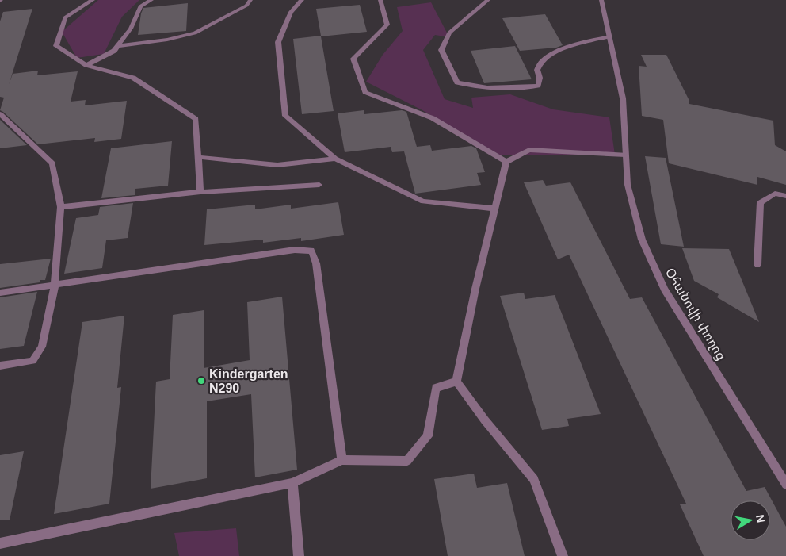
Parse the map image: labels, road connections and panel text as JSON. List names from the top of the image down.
{
  "streets": {
    "street": ["Օհանովի փողոց"]
  },
  "places": ["Kindergarten N290"],
  "north": "right"
}
